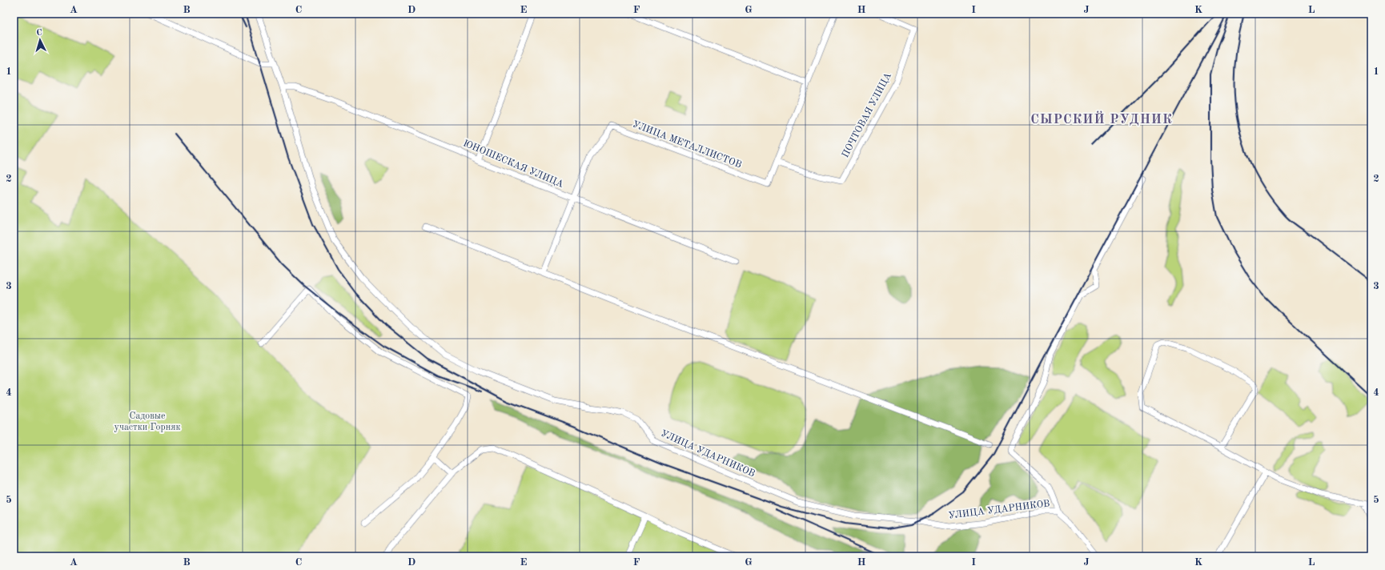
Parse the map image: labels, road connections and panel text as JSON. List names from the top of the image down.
{
  "streets": {
    "street": [
      "ПОЧТОВАЯ УЛИЦА",
      "УЛИЦА МЕТАЛЛИСТОВ",
      "ЮНОШЕСКАЯ УЛИЦА",
      "УЛИЦА УДАРНИКОВ"
    ]
  },
  "crossings": [
    ["ПОЧТОВАЯ УЛИЦА", "УЛИЦА МЕТАЛЛИСТОВ"],
    ["УЛИЦА МЕТАЛЛИСТОВ", "ЮНОШЕСКАЯ УЛИЦА"],
    ["ЮНОШЕСКАЯ УЛИЦА", "УЛИЦА УДАРНИКОВ"]
  ],
  "districts": ["СЫРСКИЙ РУДНИК"],
  "parks": ["Садовые участки Горняк"],
  "north": "top",
  "grid": {
    "columns": [
      "A",
      "B",
      "C",
      "D",
      "E",
      "F",
      "G",
      "H",
      "I",
      "J",
      "K",
      "L"
    ],
    "rows": [
      "1",
      "2",
      "3",
      "4",
      "5"
    ]
  }
}
